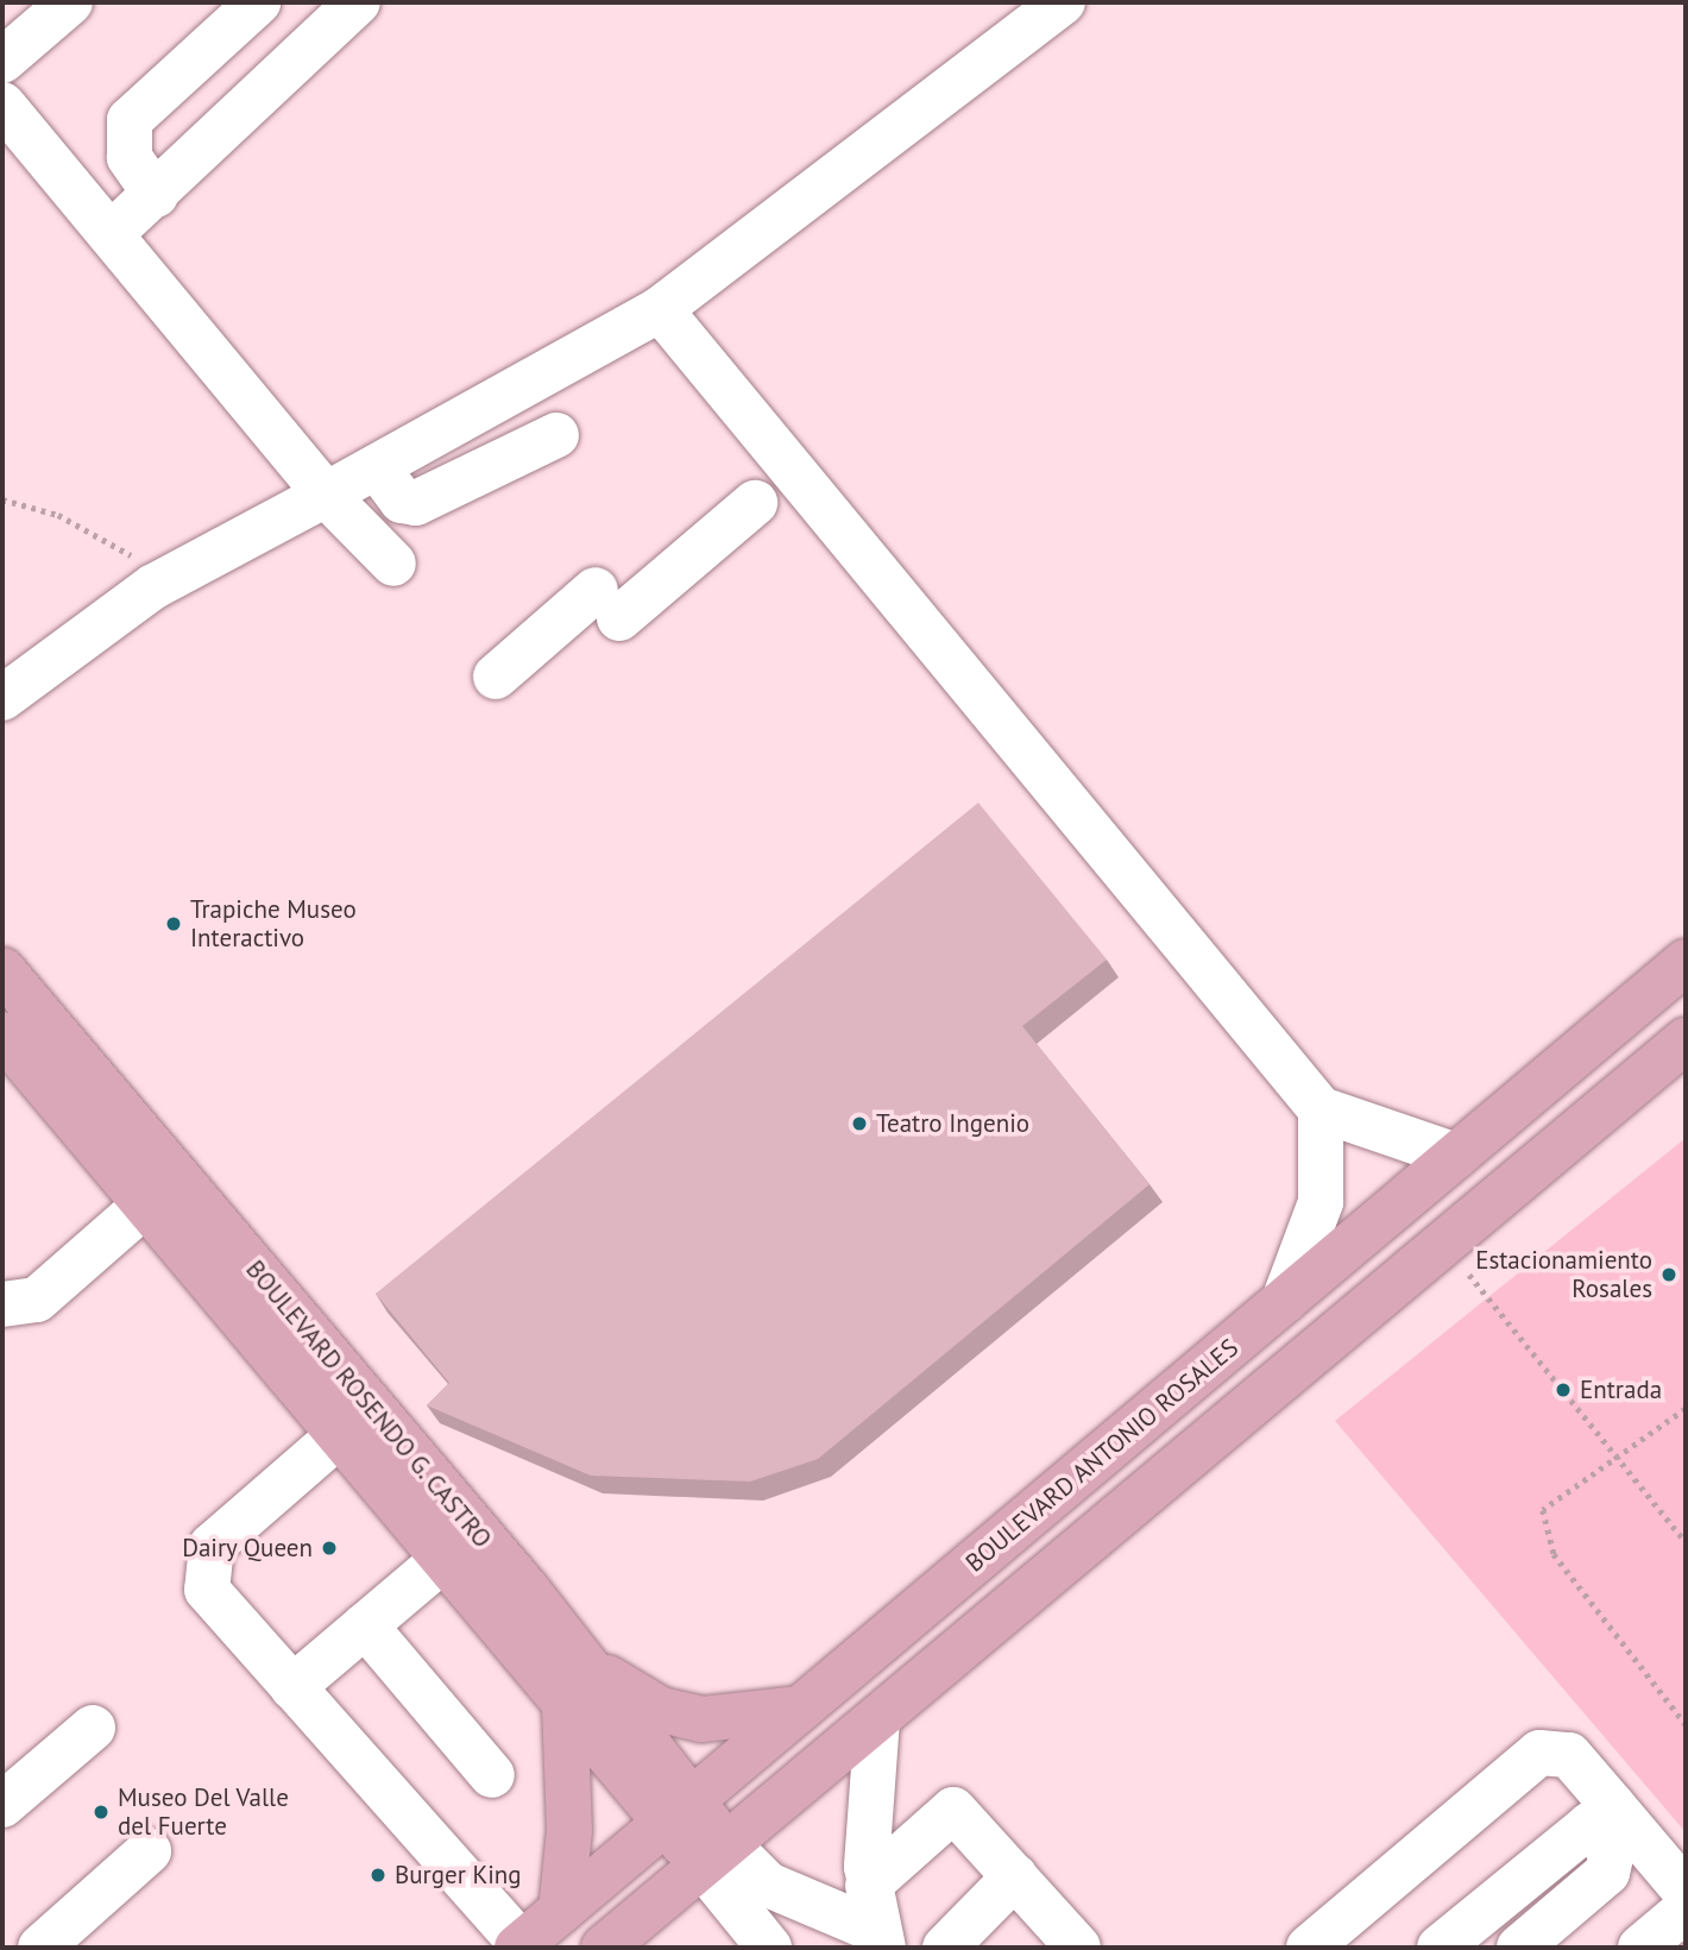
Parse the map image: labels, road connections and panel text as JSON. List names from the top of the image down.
{
  "streets": {
    "main road": ["BOULEVARD ROSENDO G. CASTRO", "BOULEVARD ANTONIO ROSALES"]
  },
  "crossings": [
    ["BOULEVARD ROSENDO G. CASTRO", "BOULEVARD ANTONIO ROSALES"]
  ],
  "places": [
    "Trapiche Museo Interactivo",
    "Teatro Ingenio",
    "Estacionamiento Rosales",
    "Entrada",
    "Dairy Queen",
    "Museo Del Valle del Fuerte",
    "Burger King"
  ]
}
